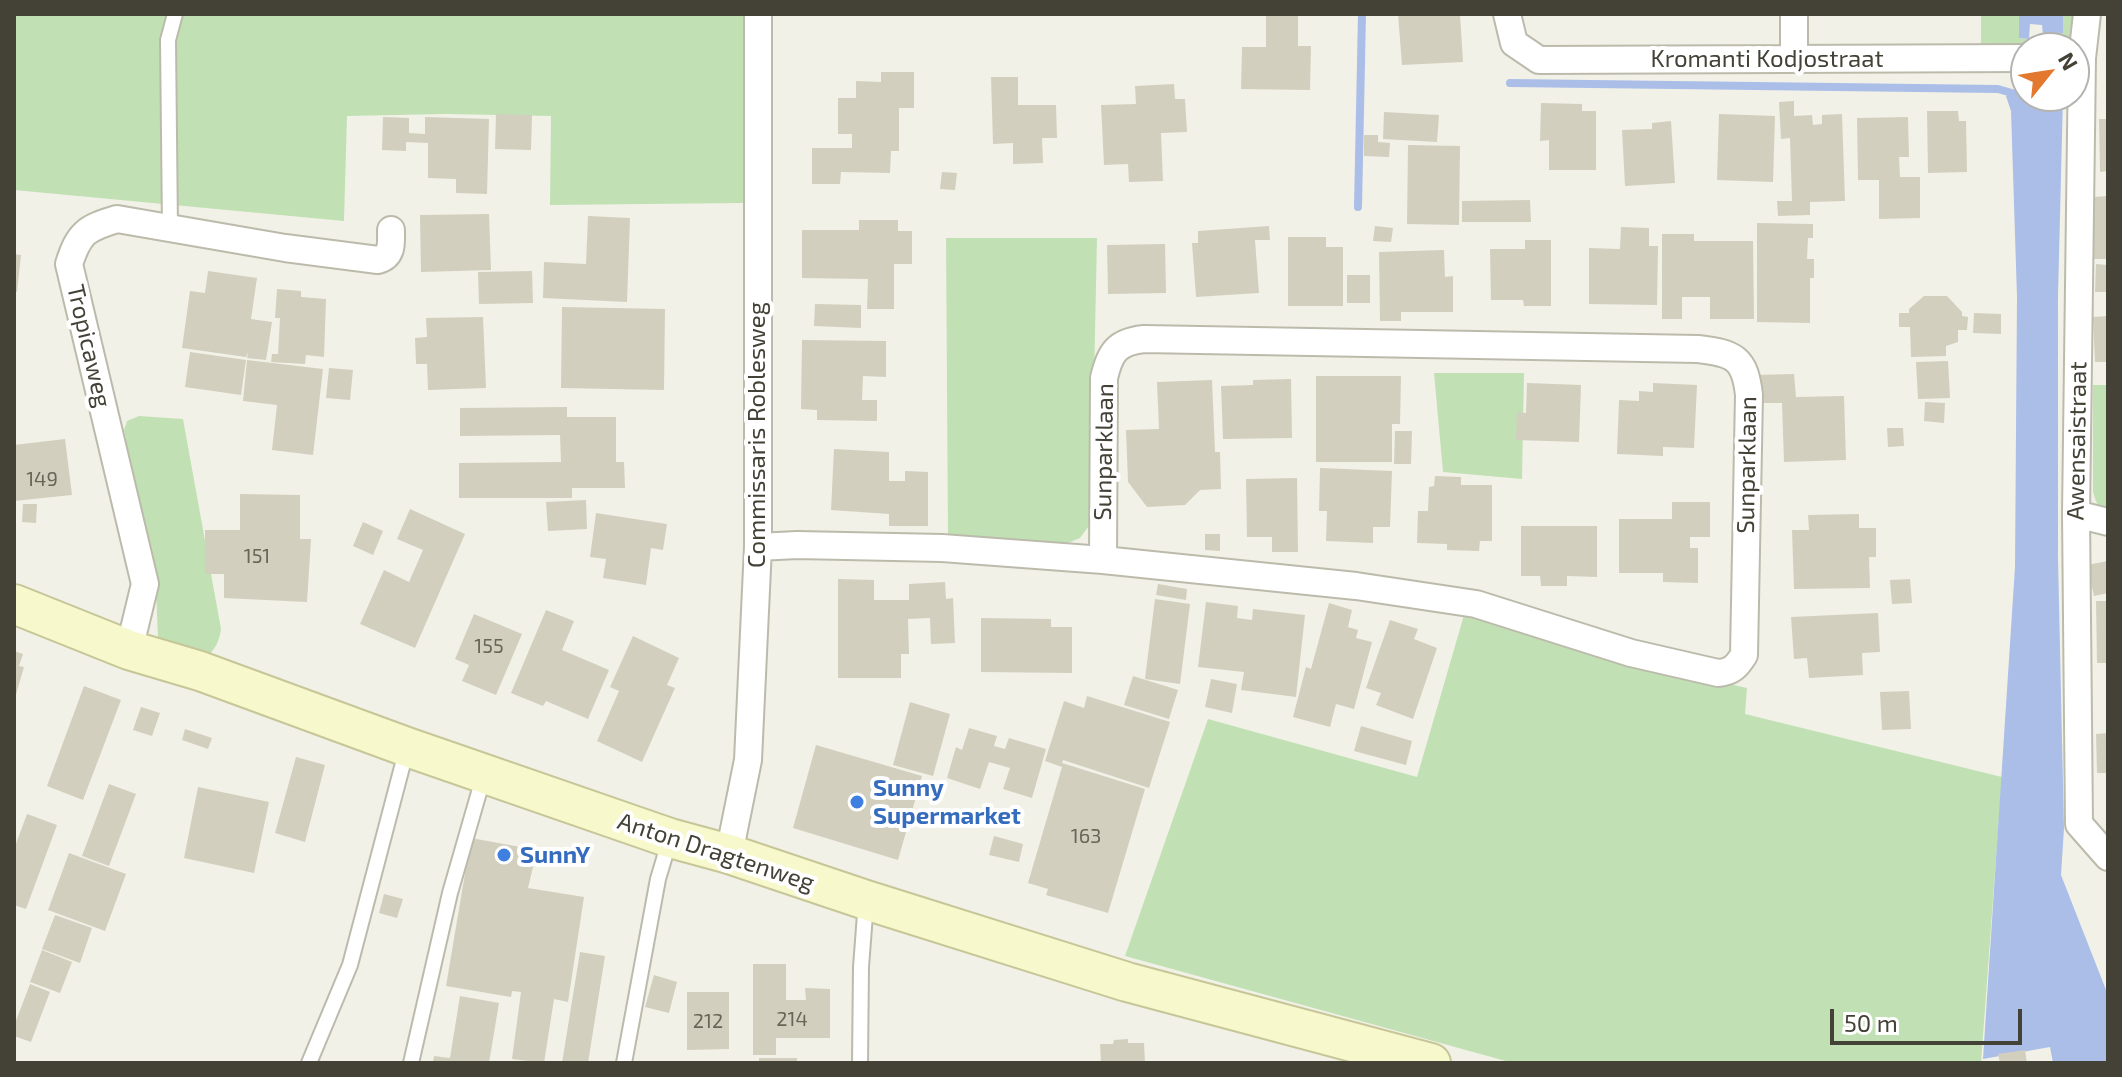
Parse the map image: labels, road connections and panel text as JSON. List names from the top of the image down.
{
  "streets": {
    "main road": ["Anton Dragtenweg"],
    "street": [
      "Kromanti Kodjostraat",
      "Tropicaweg",
      "Commissaris Roblesweg",
      "Awensaistraat",
      "Sunparklaan"
    ]
  },
  "crossings": [
    ["Tropicaweg", "Anton Dragtenweg"],
    ["Commissaris Roblesweg", "Sunparklaan"],
    ["Commissaris Roblesweg", "Anton Dragtenweg"]
  ],
  "places": ["Sunny Supermarket", "SunnY"],
  "house_numbers": [
    "149",
    "151",
    "155",
    "163",
    "214",
    "212"
  ],
  "scale_bar": "50 m",
  "north": "top right"
}
